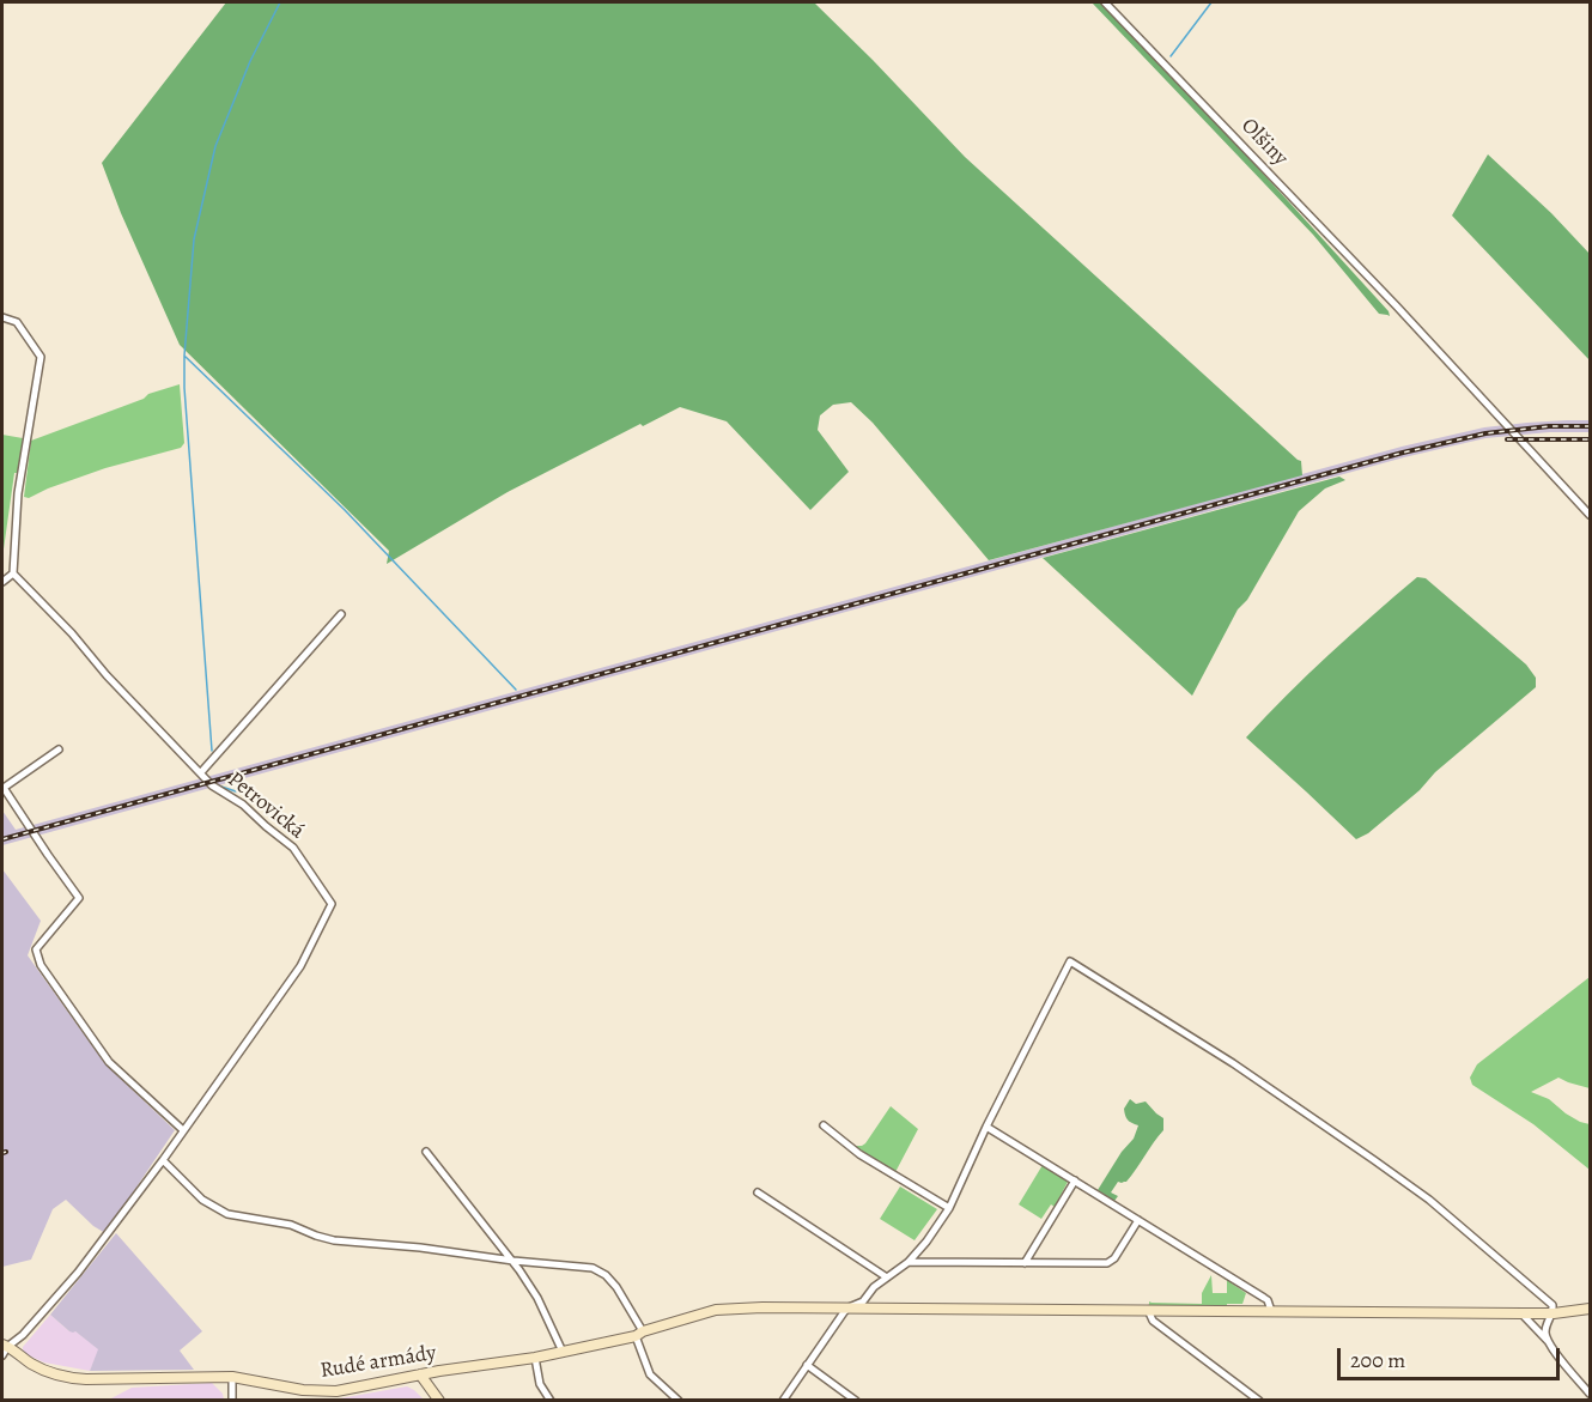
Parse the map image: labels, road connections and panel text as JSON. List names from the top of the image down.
{
  "streets": {
    "street": ["Olšiny", "Petrovická", "Rudé armády"]
  },
  "crossings": [
    ["Petrovická", "Rudé armády"]
  ],
  "scale_bar": "200 m"
}
